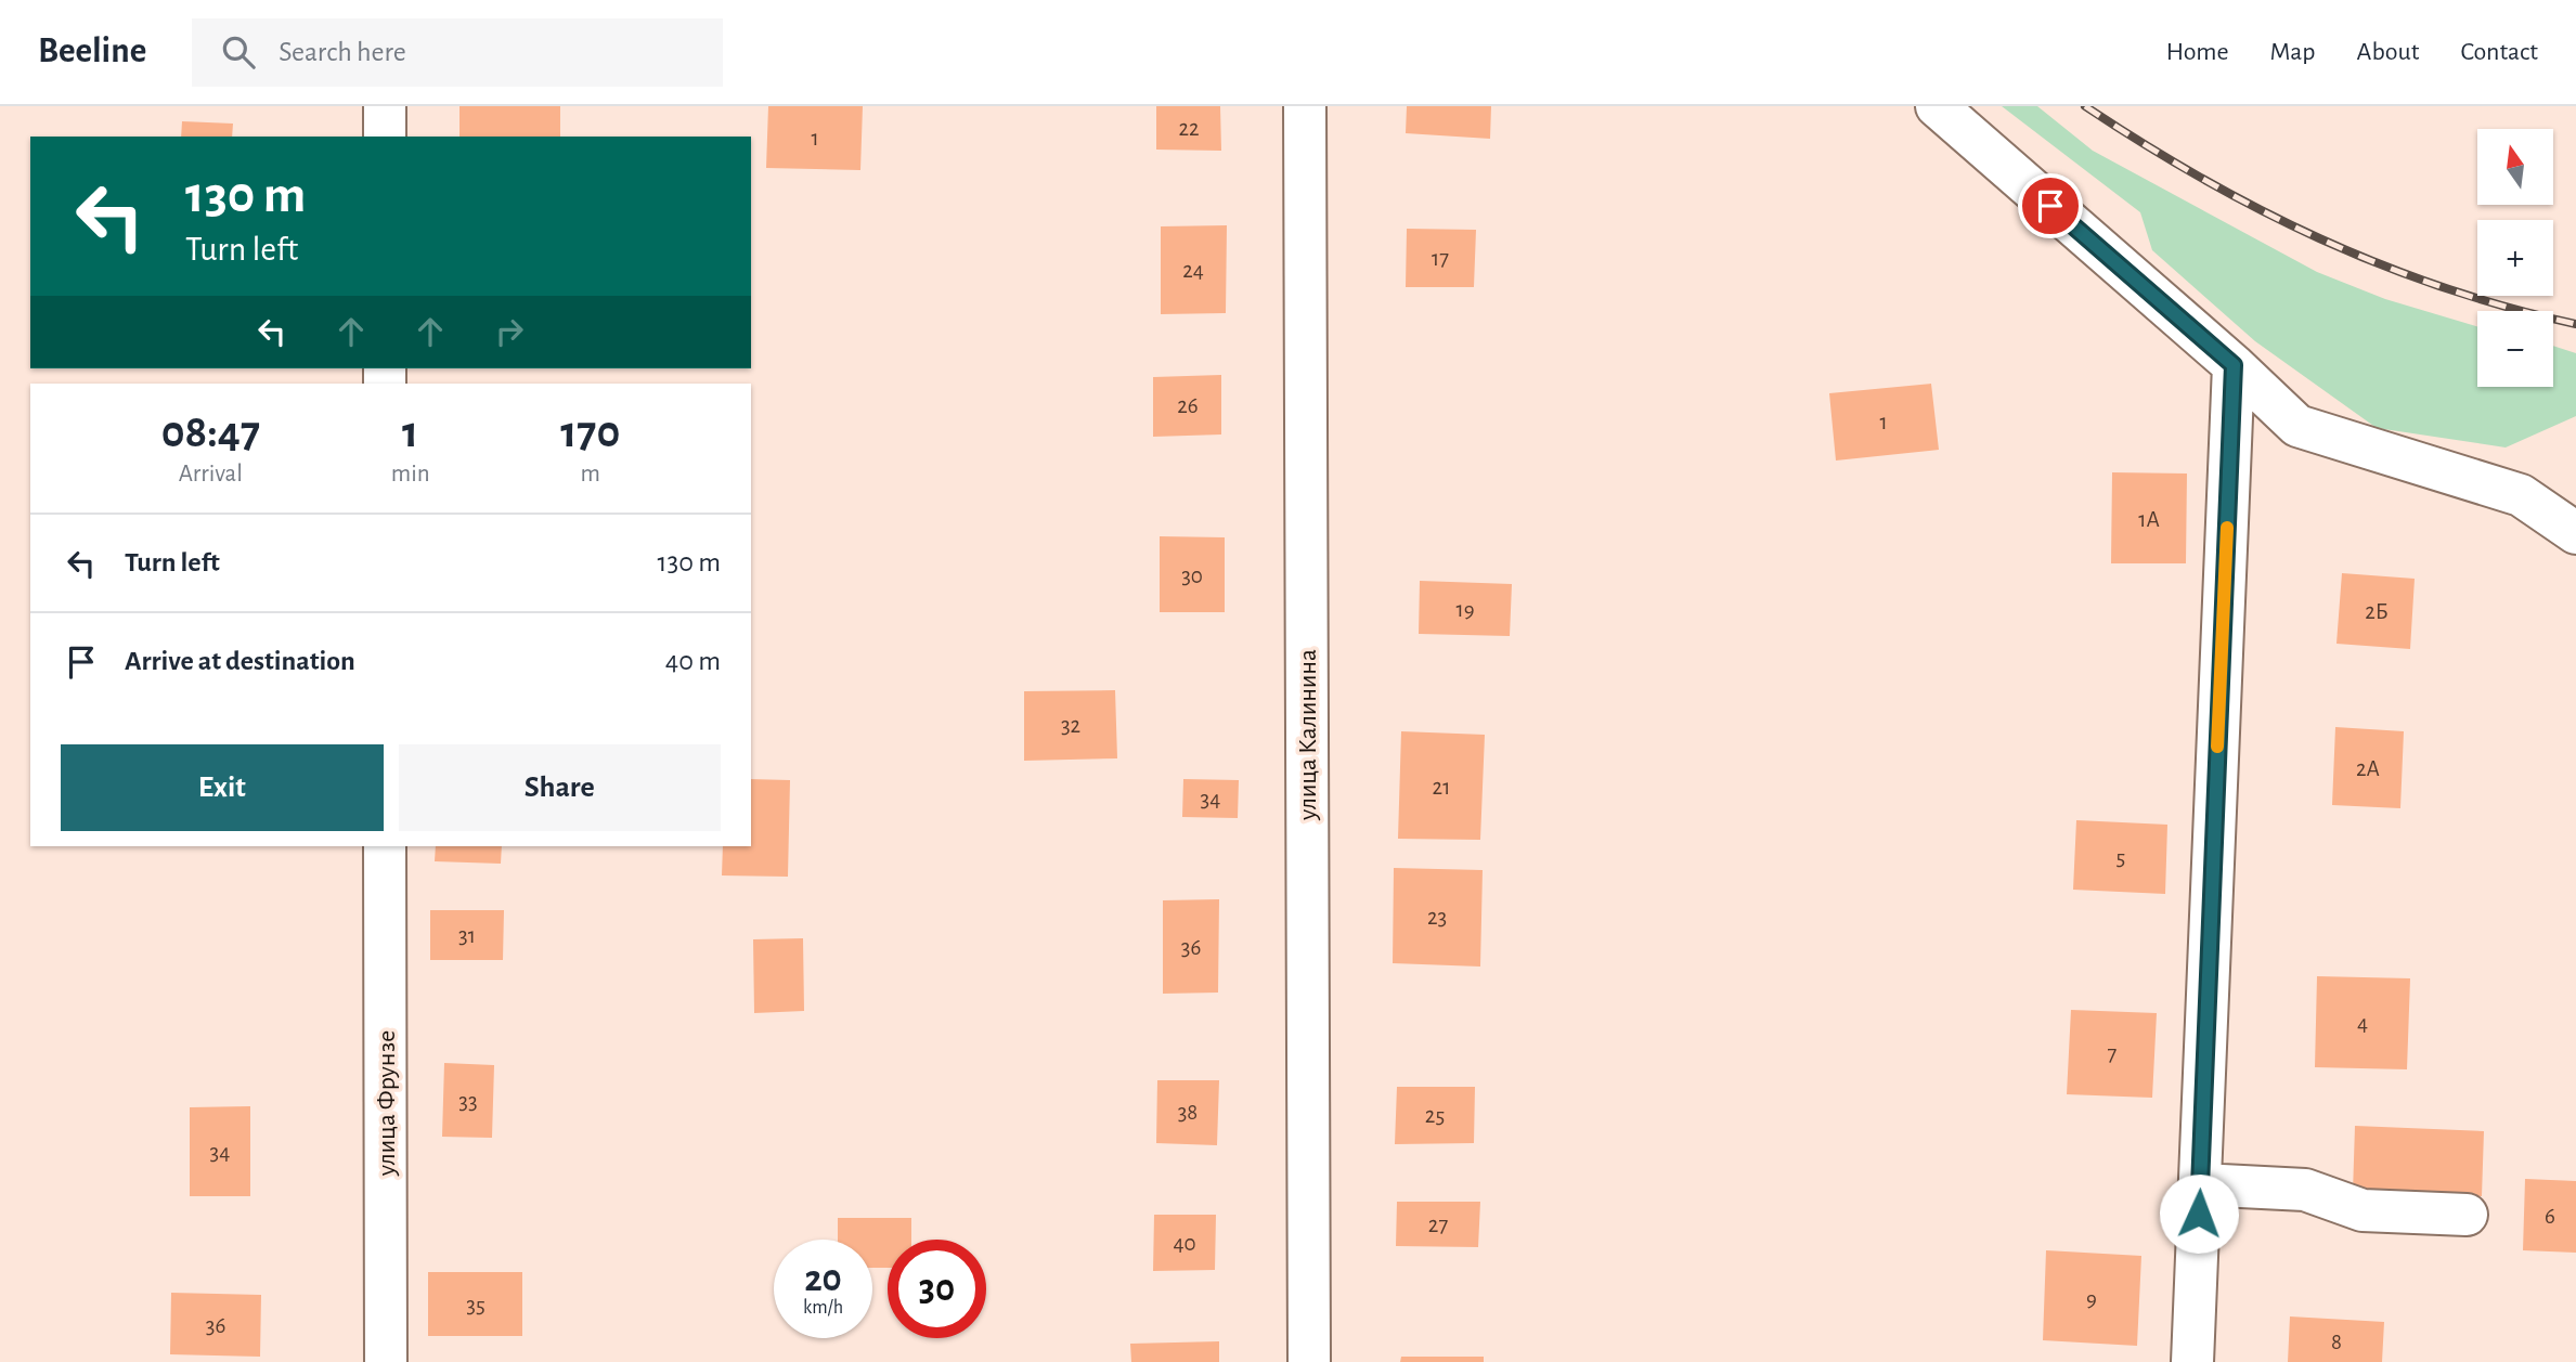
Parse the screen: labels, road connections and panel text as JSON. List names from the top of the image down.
{
  "streets": {
    "street": ["улица Калинина", "улица Фрунзе"]
  },
  "house_numbers": [
    "22",
    "1",
    "17",
    "24",
    "26",
    "1",
    "1А",
    "30",
    "19",
    "2Б",
    "32",
    "2А",
    "21",
    "34",
    "5",
    "23",
    "31",
    "36",
    "4",
    "7",
    "33",
    "38",
    "25",
    "34",
    "6",
    "27",
    "40",
    "9",
    "35",
    "36",
    "8"
  ],
  "north": "top",
  "page": {
    "header": "Beeline",
    "search": "Search here",
    "nav": [
      "Home",
      "Map",
      "About",
      "Contact"
    ],
    "map_buttons": ["+", "−"],
    "turn": ["130 m", "Turn left"],
    "eta": [
      "08:47",
      "Arrival",
      "1",
      "min",
      "170",
      "m"
    ],
    "list": [
      {
        "name": "Turn left",
        "value": "130 m"
      },
      {
        "name": "Arrive at destination",
        "value": "40 m"
      }
    ],
    "buttons": ["Exit", "Share"],
    "speed": "20 km/h",
    "limit": "30"
  }
}
